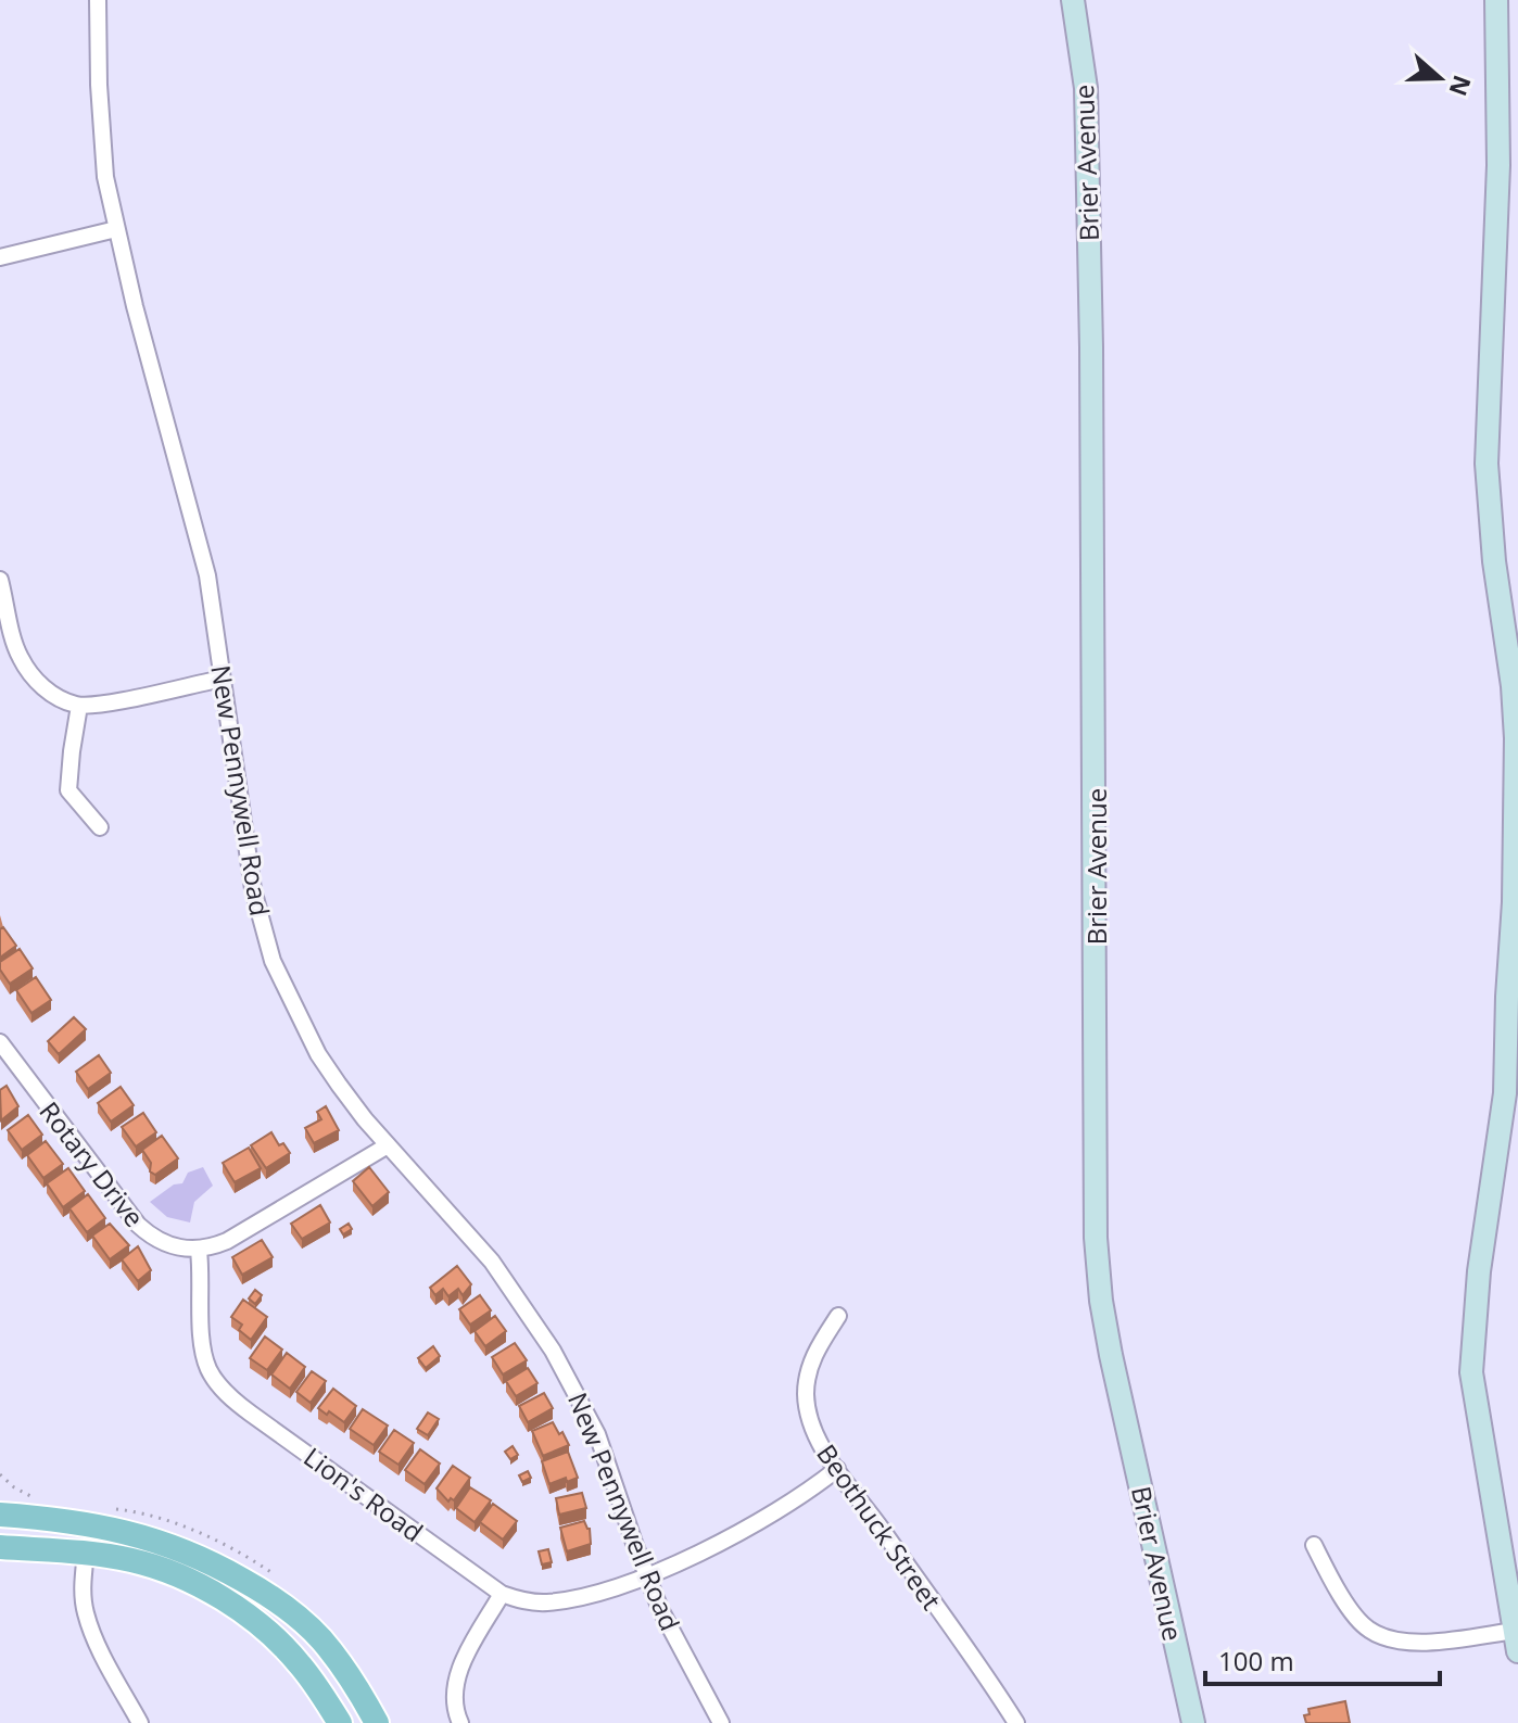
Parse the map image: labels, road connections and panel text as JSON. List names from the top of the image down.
{
  "streets": {
    "main road": ["Brier Avenue"],
    "street": [
      "New Pennywell Road",
      "Rotary Drive",
      "Lion's Road",
      "Beothuck Street"
    ]
  },
  "crossings": [
    ["New Pennywell Road", "Lion's Road"],
    ["Rotary Drive", "Lion's Road"],
    ["Lion's Road", "Beothuck Street"]
  ],
  "scale_bar": "100 m",
  "north": "right"
}
